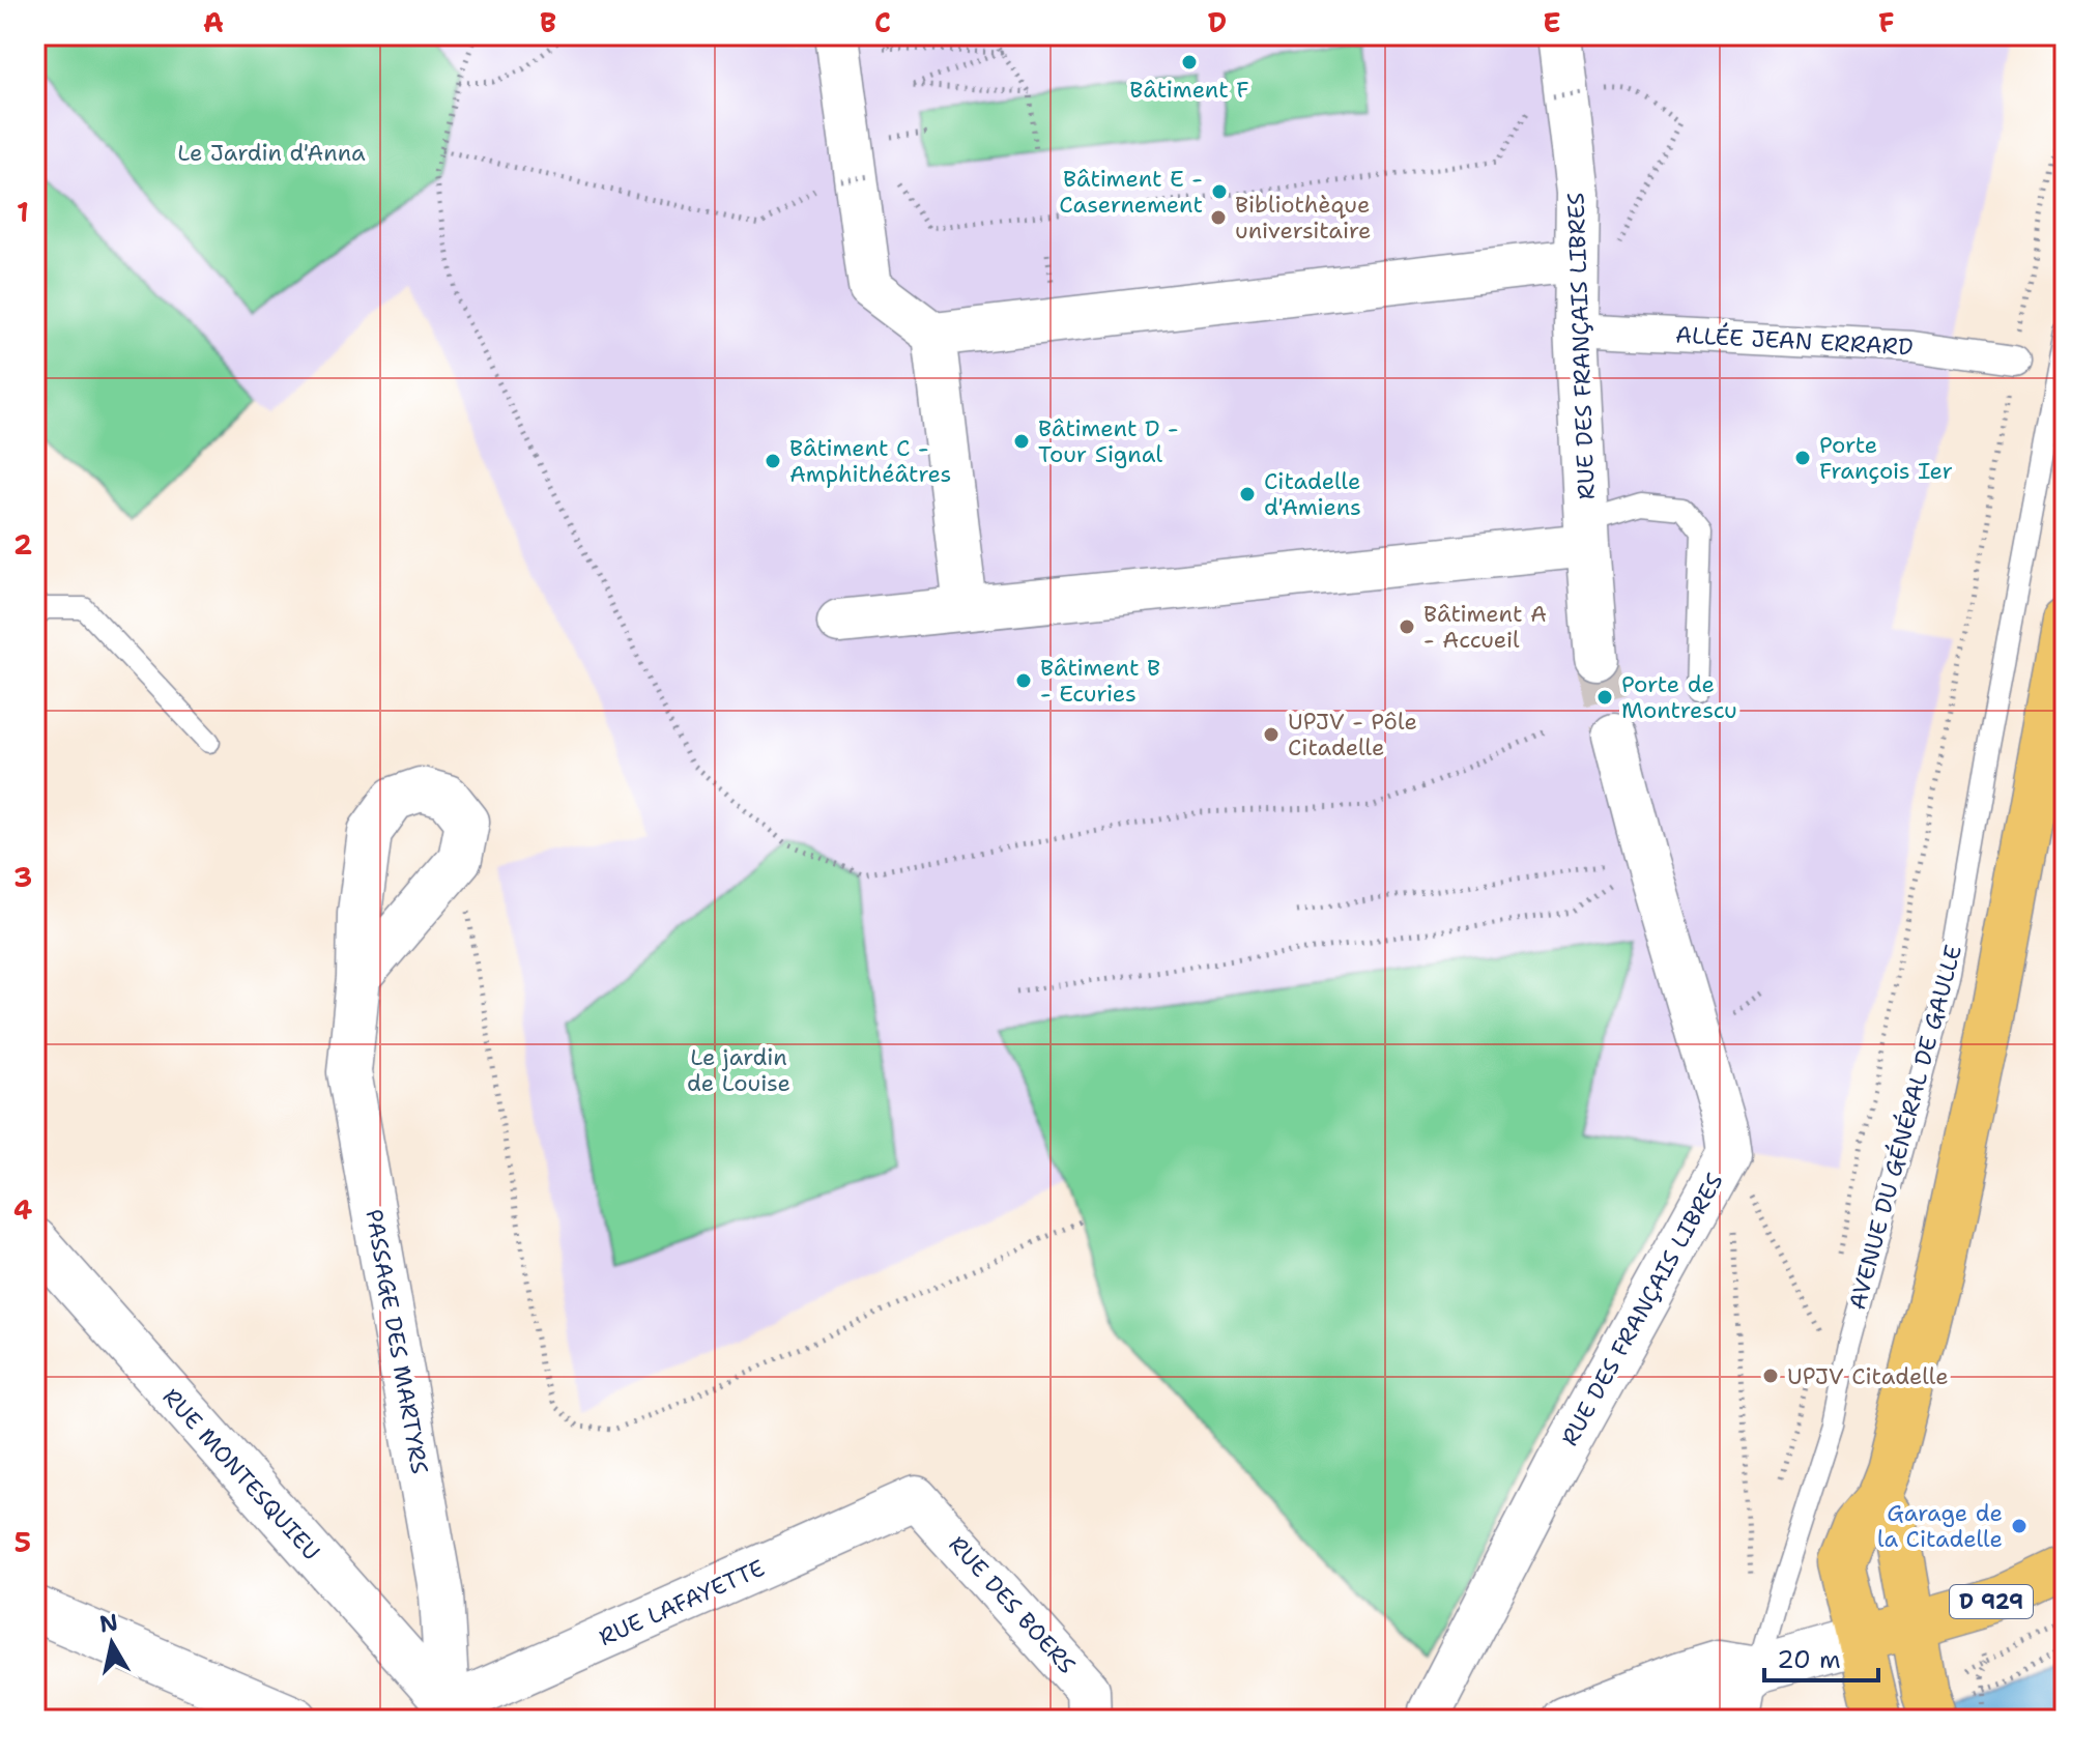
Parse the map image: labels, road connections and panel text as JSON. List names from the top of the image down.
{
  "streets": {
    "main road": ["D 929"],
    "street": [
      "ALLÉE JEAN ERRARD",
      "RUE DES FRANÇAIS LIBRES",
      "PASSAGE DES MARTYRS",
      "RUE MONTESQUIEU",
      "RUE LAFAYETTE",
      "RUE DES BOERS"
    ],
    "lane": ["AVENUE DU GÉNÉRAL DE GAULLE"]
  },
  "crossings": [
    ["ALLÉE JEAN ERRARD", "RUE DES FRANÇAIS LIBRES"],
    ["AVENUE DU GÉNÉRAL DE GAULLE", "D 929"],
    ["PASSAGE DES MARTYRS", "RUE MONTESQUIEU"],
    ["PASSAGE DES MARTYRS", "RUE LAFAYETTE"],
    ["RUE MONTESQUIEU", "RUE LAFAYETTE"],
    ["RUE LAFAYETTE", "RUE DES BOERS"]
  ],
  "parks": ["Le Jardin d'Anna", "Le jardin de Louise"],
  "places": [
    "Bâtiment F",
    "Bâtiment E - Casernement",
    "Bibliothèque universitaire",
    "Bâtiment D - Tour Signal",
    "Porte François Ier",
    "Bâtiment C - Amphithéâtres",
    "Citadelle d'Amiens",
    "Bâtiment A - Accueil",
    "Bâtiment B - Ecuries",
    "Porte de Montrescu",
    "UPJV - Pôle Citadelle",
    "UPJV Citadelle",
    "Garage de la Citadelle"
  ],
  "scale_bar": "20 m",
  "north": "top",
  "grid": {
    "columns": [
      "A",
      "B",
      "C",
      "D",
      "E",
      "F"
    ],
    "rows": [
      "1",
      "2",
      "3",
      "4",
      "5"
    ]
  }
}
